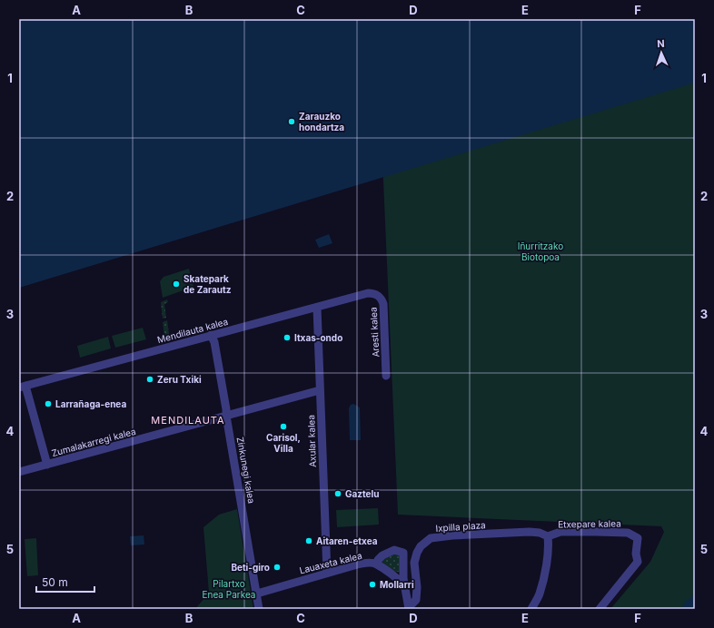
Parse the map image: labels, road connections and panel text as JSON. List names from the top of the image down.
{
  "streets": {
    "street": [
      "Mendilauta kalea",
      "Aresti kalea",
      "Axular kalea",
      "Zumalakarregi kalea",
      "Zinkunegi kalea",
      "Etxepare kalea",
      "Ixpilla plaza",
      "Lauaxeta kalea"
    ]
  },
  "crossings": [
    ["Mendilauta kalea", "Aresti kalea"],
    ["Mendilauta kalea", "Axular kalea"],
    ["Mendilauta kalea", "Zinkunegi kalea"],
    ["Axular kalea", "Zumalakarregi kalea"],
    ["Axular kalea", "Lauaxeta kalea"],
    ["Zumalakarregi kalea", "Zinkunegi kalea"],
    ["Zinkunegi kalea", "Lauaxeta kalea"],
    ["Etxepare kalea", "Ixpilla plaza"]
  ],
  "districts": ["MENDILAUTA"],
  "parks": ["Iñurritzako Biotopoa", "Pilartxo Enea Parkea"],
  "places": [
    "Zarauzko hondartza",
    "Skatepark de Zarautz",
    "Itxas-ondo",
    "Zeru Txiki",
    "Larrañaga-enea",
    "Carisol, Villa",
    "Gaztelu",
    "Aitaren-etxea",
    "Beti-giro",
    "Mollarri"
  ],
  "scale_bar": "50 m",
  "north": "top",
  "grid": {
    "columns": [
      "A",
      "B",
      "C",
      "D",
      "E",
      "F"
    ],
    "rows": [
      "1",
      "2",
      "3",
      "4",
      "5"
    ]
  }
}
